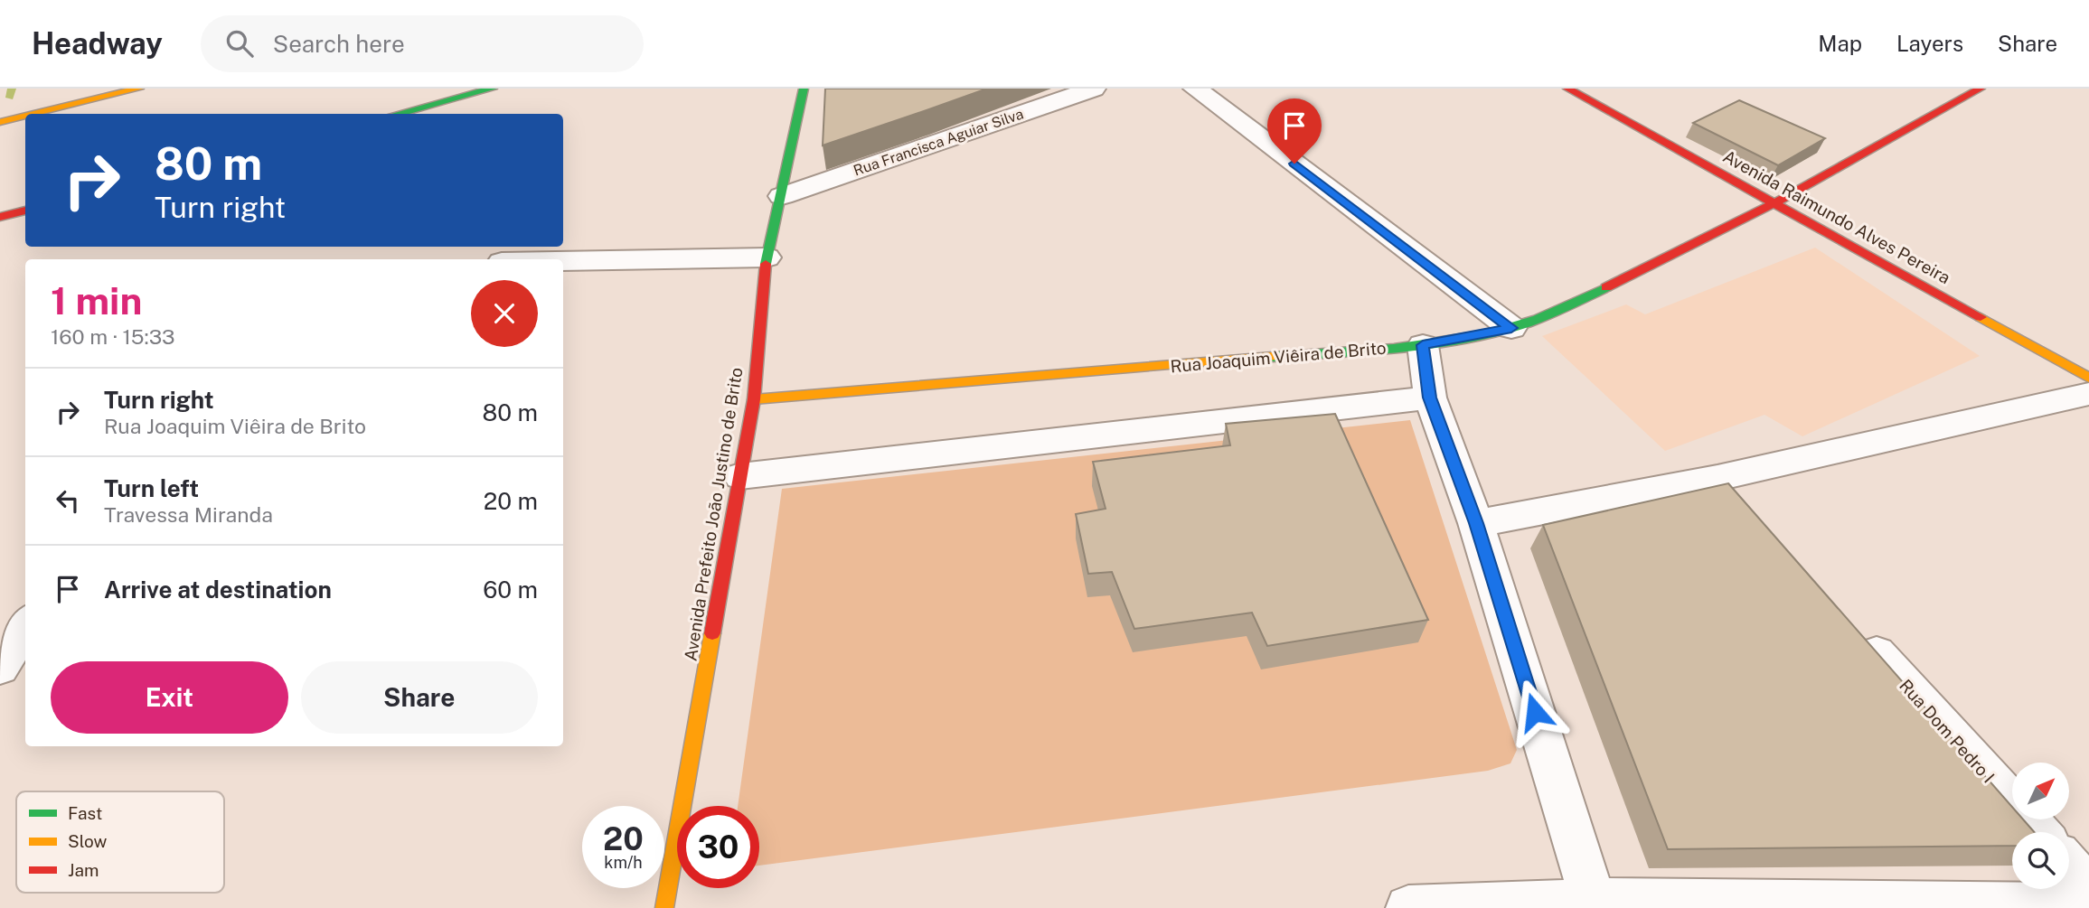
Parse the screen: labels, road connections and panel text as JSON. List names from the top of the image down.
{
  "streets": {
    "main road": ["Avenida Raimundo Alves Pereira", "Rua Joaquim Viêira de Brito", "Avenida Prefeito João Justino de Brito"],
    "street": ["Rua Francisca Aguiar Silva", "Rua Dom Pedro I"]
  },
  "crossings": [
    ["Rua Francisca Aguiar Silva", "Avenida Prefeito João Justino de Brito"],
    ["Avenida Raimundo Alves Pereira", "Rua Joaquim Viêira de Brito"],
    ["Rua Joaquim Viêira de Brito", "Avenida Prefeito João Justino de Brito"]
  ],
  "legend": ["Fast", "Slow", "Jam"],
  "north": "top right",
  "page": {
    "header": "Headway",
    "search": "Search here",
    "nav": ["Map", "Layers", "Share"],
    "turn": ["80 m", "Turn right"],
    "heading": ["1 min", "160 m · 15:33"],
    "list": [
      {
        "name": "Turn right",
        "note": "Rua Joaquim Viêira de Brito",
        "value": "80 m"
      },
      {
        "name": "Turn left",
        "note": "Travessa Miranda",
        "value": "20 m"
      },
      {
        "name": "Arrive at destination",
        "value": "60 m"
      }
    ],
    "buttons": ["Exit", "Share"],
    "speed": "20 km/h",
    "limit": "30"
  }
}
